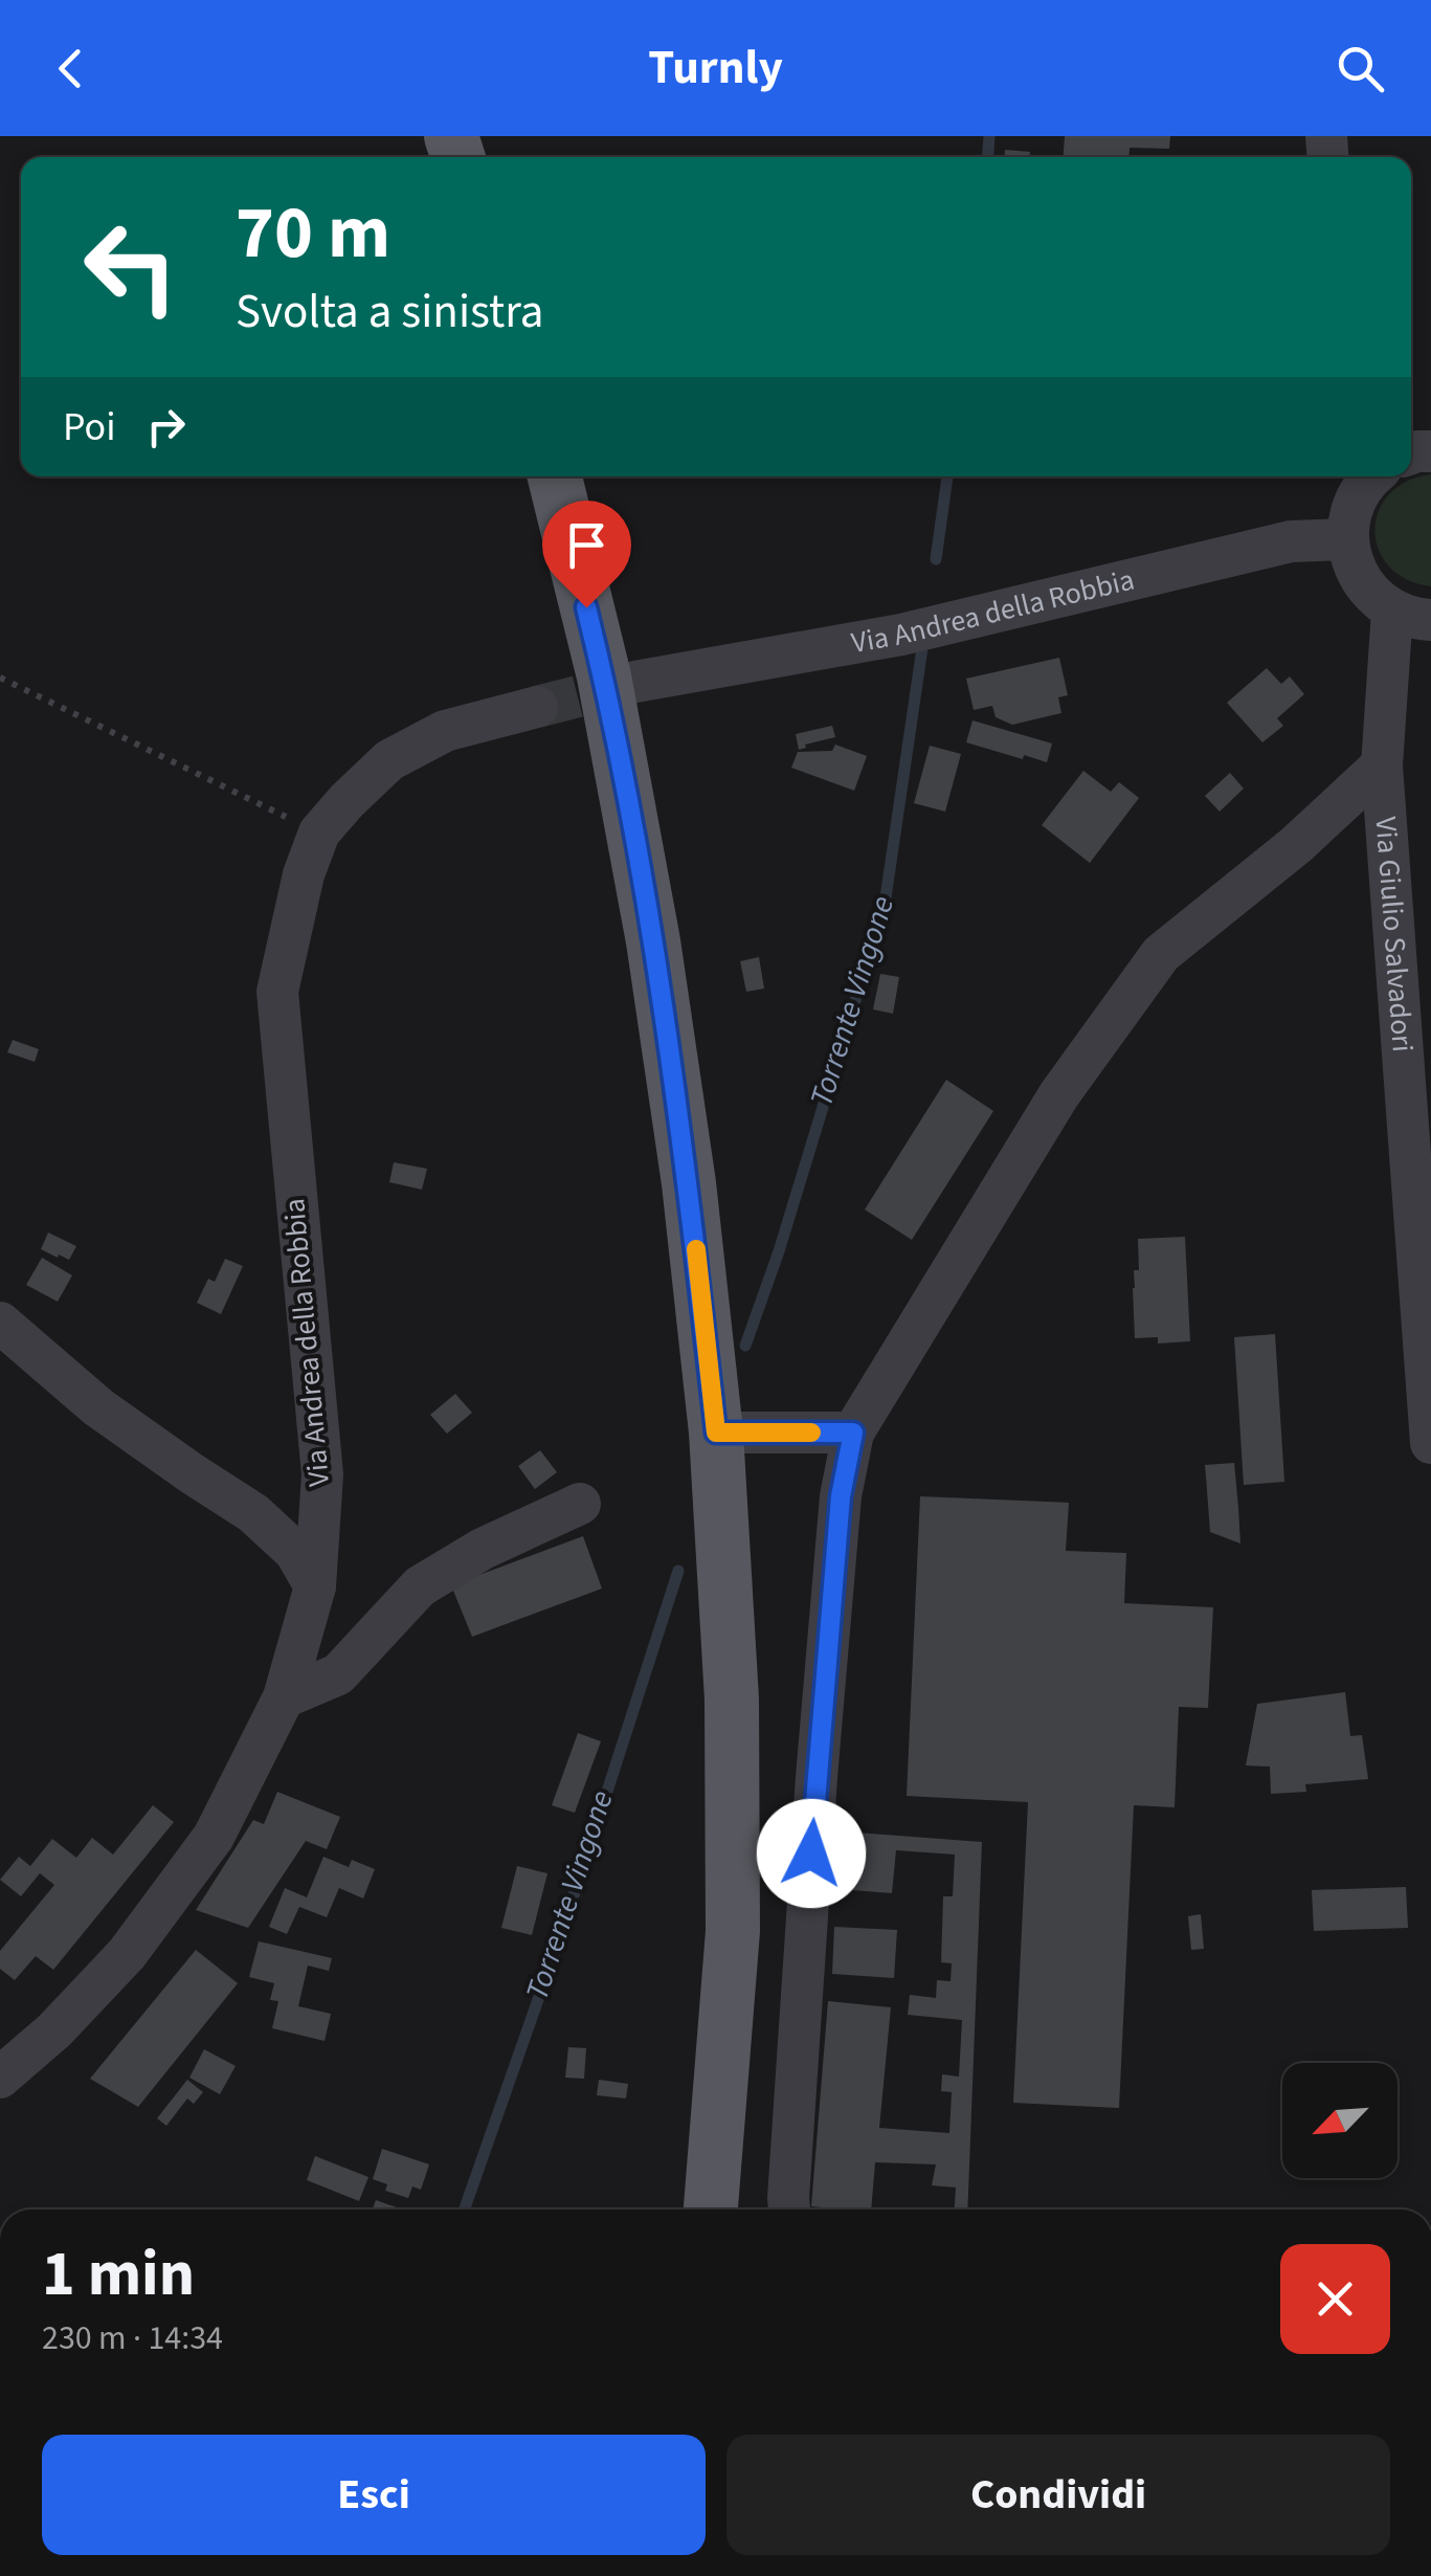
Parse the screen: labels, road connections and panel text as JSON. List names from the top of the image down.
{
  "streets": {
    "street": ["Via Andrea della Robbia", "Via Giulio Salvadori"]
  },
  "water": ["Torrente Vingone"],
  "north": "bottom left",
  "page": {
    "header": "Turnly",
    "turn": ["70 m", "Svolta a sinistra"],
    "then": "Poi",
    "heading": ["1 min", "230 m · 14:34"],
    "buttons": ["Esci", "Condividi"]
  }
}
